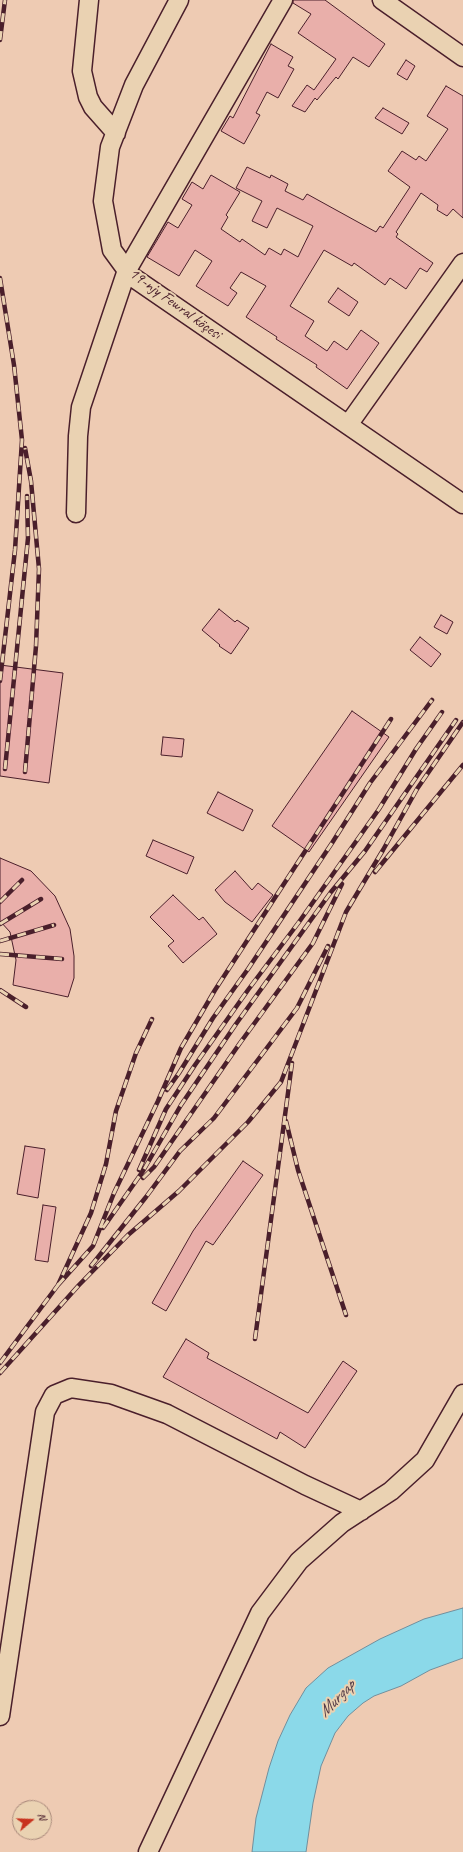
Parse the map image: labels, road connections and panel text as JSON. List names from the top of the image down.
{
  "streets": {
    "street": ["19-njy Fewral köçesi"]
  },
  "water": ["Murgap"],
  "north": "right"
}
